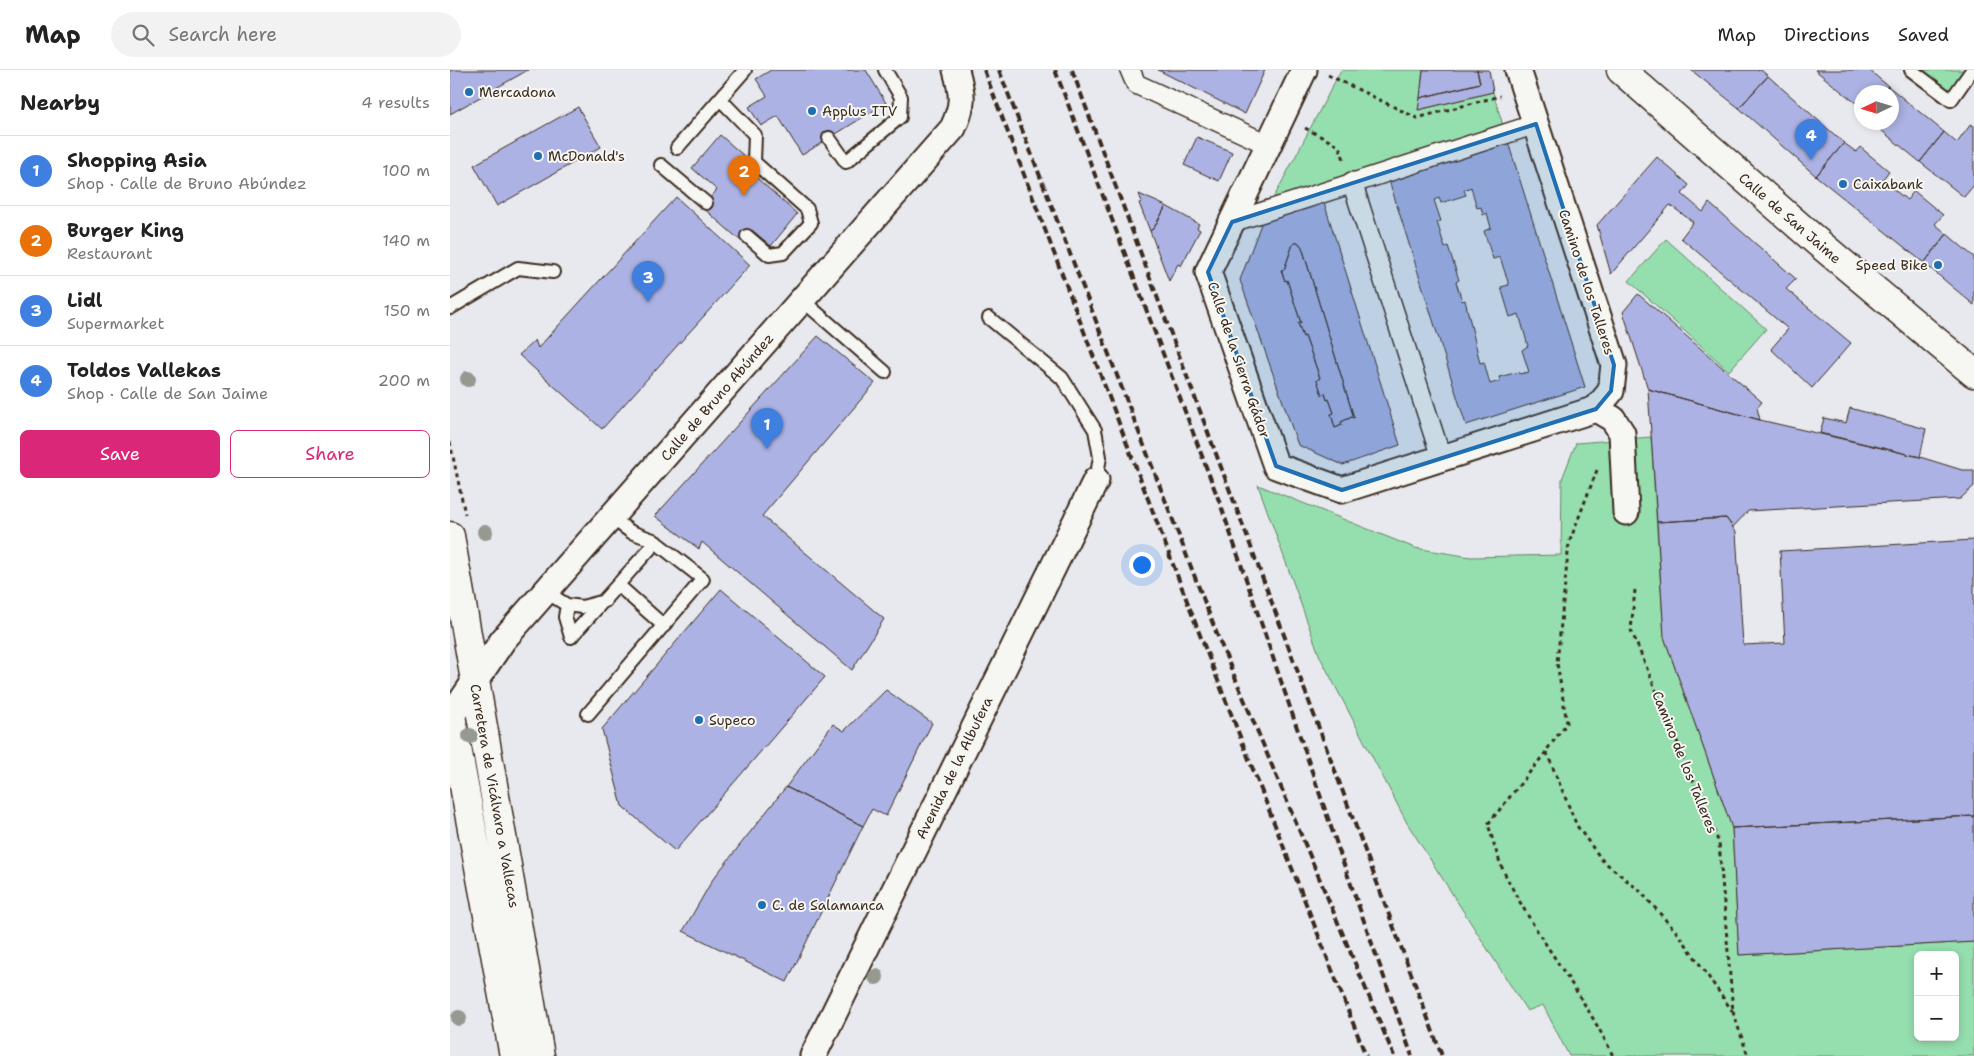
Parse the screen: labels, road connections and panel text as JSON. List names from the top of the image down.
{
  "streets": {
    "main road": ["Calle de San Jaime", "Carretera de Vicálvaro a Vallecas"],
    "street": [
      "Camino de los Talleres",
      "Calle de la Sierra Gádor",
      "Calle de Bruno Abúndez",
      "Avenida de la Albufera"
    ]
  },
  "crossings": [
    ["Camino de los Talleres", "Calle de la Sierra Gádor"],
    ["Calle de Bruno Abúndez", "Carretera de Vicálvaro a Vallecas"]
  ],
  "places": [
    "Mercadona",
    "Applus ITV",
    "McDonald's",
    "Caixabank",
    "Speed Bike",
    "Supeco",
    "C. de Salamanca"
  ],
  "north": "left",
  "page": {
    "header": "Map",
    "search": "Search here",
    "nav": ["Map", "Directions", "Saved"],
    "heading": ["Nearby", "4 results"],
    "pins": [
      "4",
      "2",
      "3",
      "1"
    ],
    "list": [
      {
        "mark": "1",
        "name": "Shopping Asia",
        "note": "Shop · Calle de Bruno Abúndez",
        "value": "100 m"
      },
      {
        "mark": "2",
        "name": "Burger King",
        "note": "Restaurant",
        "value": "140 m"
      },
      {
        "mark": "3",
        "name": "Lidl",
        "note": "Supermarket",
        "value": "150 m"
      },
      {
        "mark": "4",
        "name": "Toldos Vallekas",
        "note": "Shop · Calle de San Jaime",
        "value": "200 m"
      }
    ],
    "buttons": ["Save", "Share"],
    "map_buttons": ["+", "−"]
  }
}
